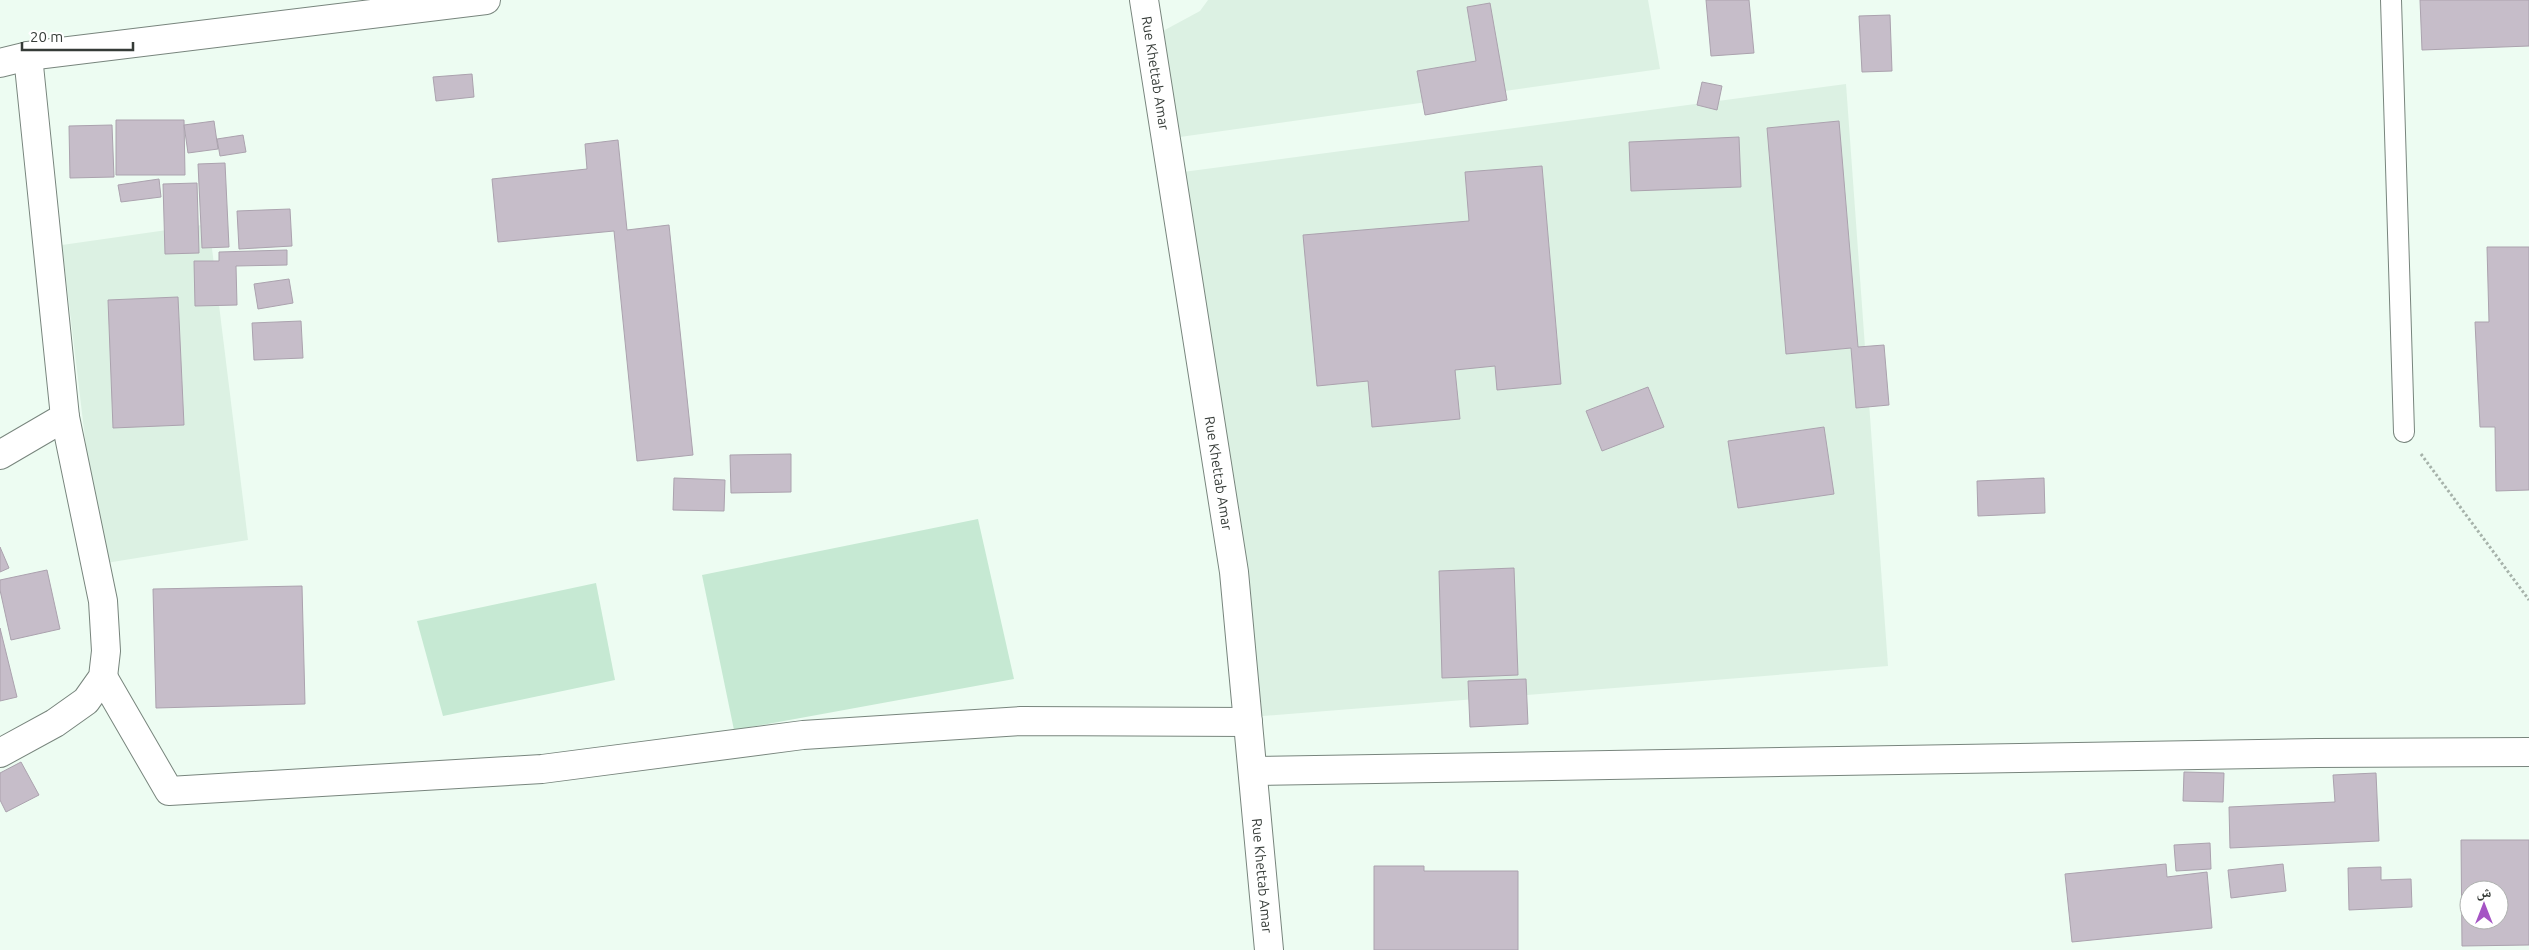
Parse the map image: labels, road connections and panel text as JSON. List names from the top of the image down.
{
  "streets": {
    "street": ["Rue Khettab Amar"]
  },
  "scale_bar": "20 m",
  "north": "top"
}
